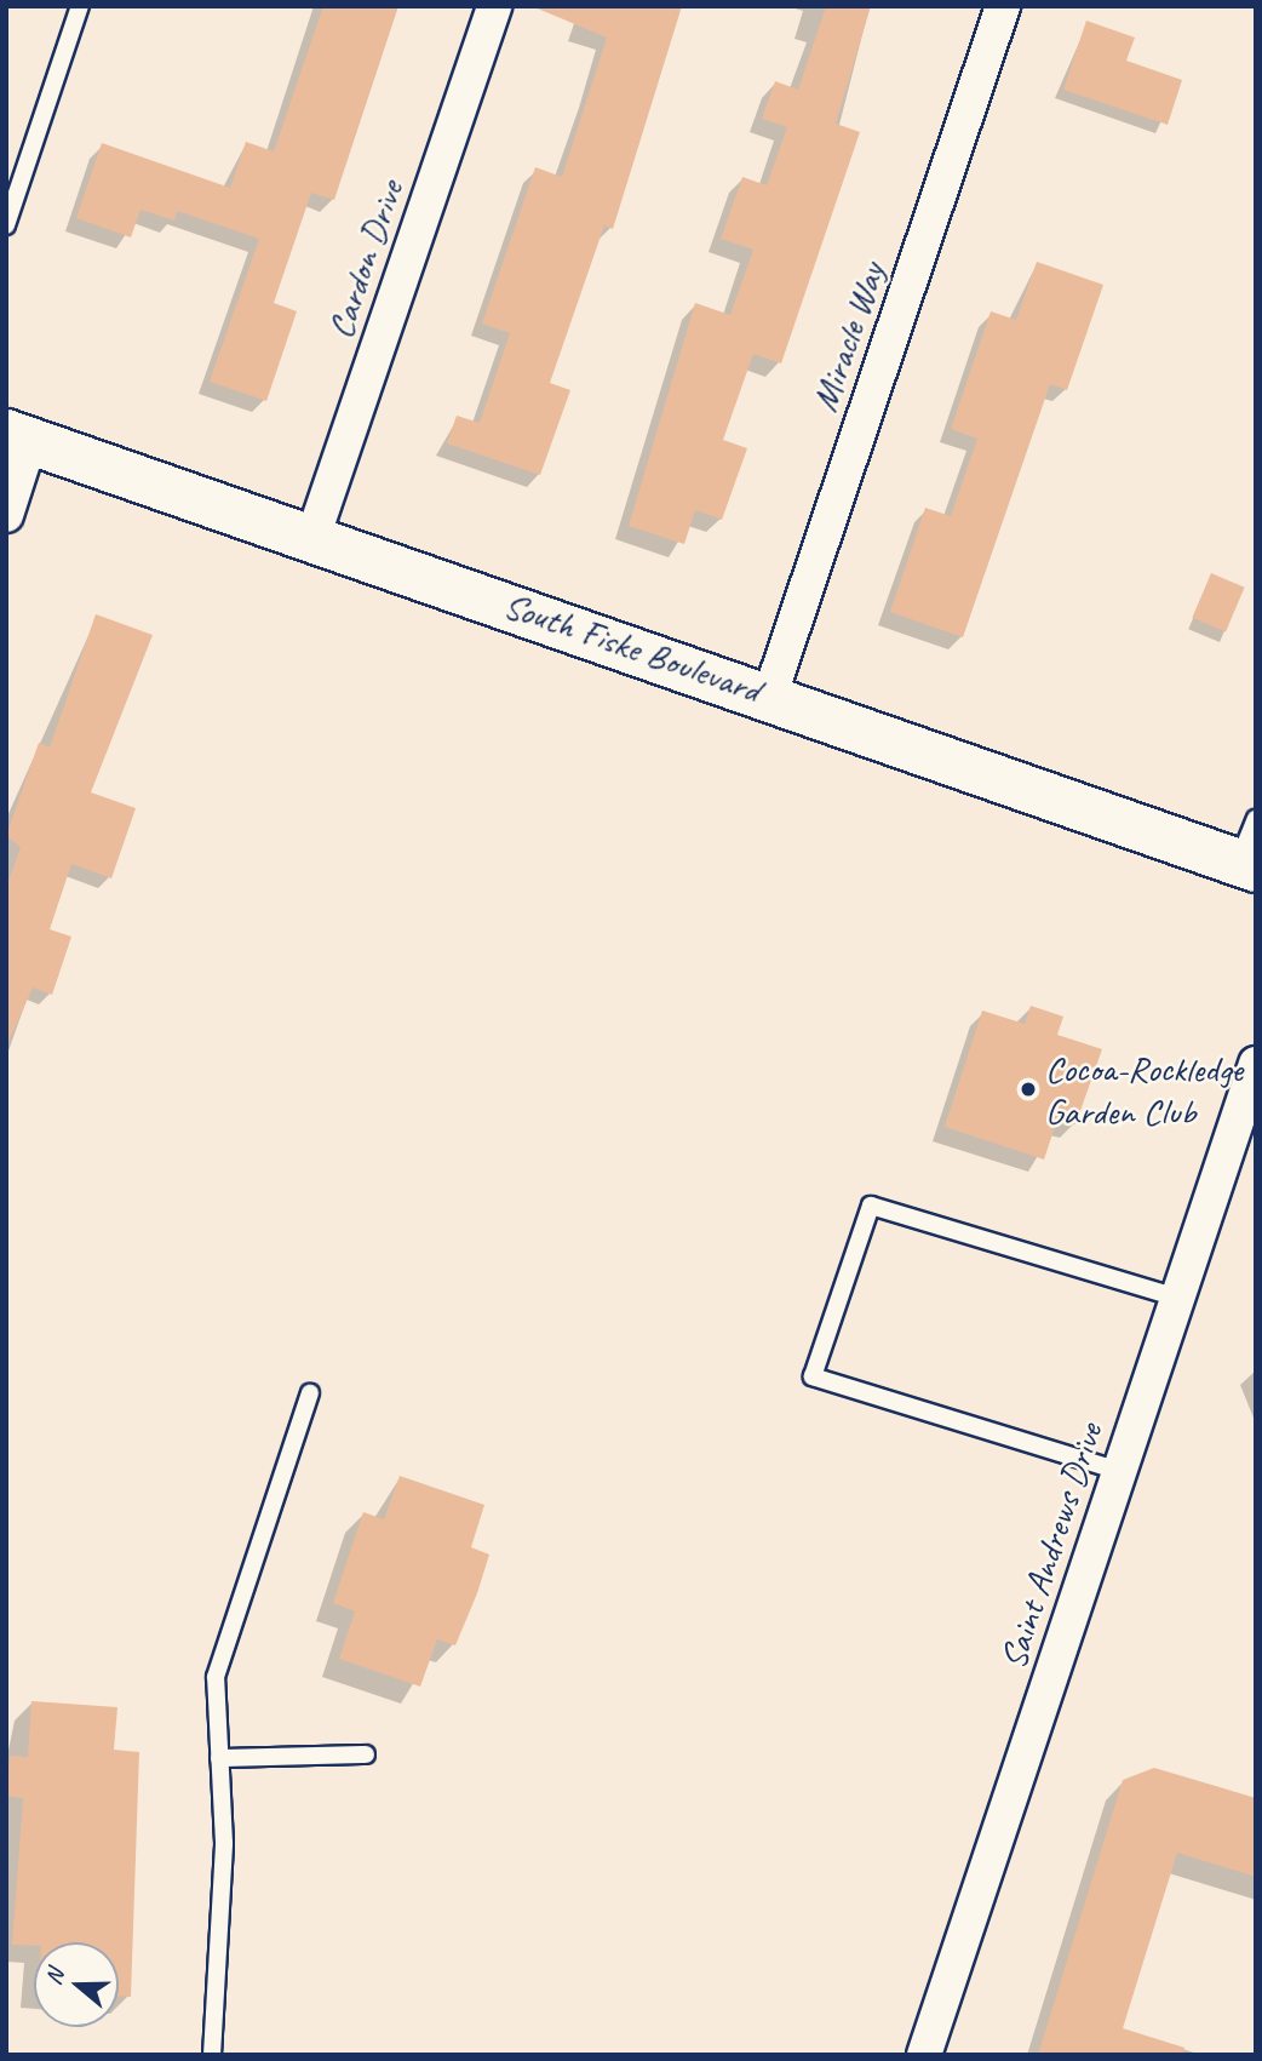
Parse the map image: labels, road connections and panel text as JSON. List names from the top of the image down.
{
  "streets": {
    "main road": ["South Fiske Boulevard"],
    "street": ["Cardon Drive", "Miracle Way", "Saint Andrews Drive"]
  },
  "crossings": [
    ["Cardon Drive", "South Fiske Boulevard"],
    ["Miracle Way", "South Fiske Boulevard"]
  ],
  "places": ["Cocoa-Rockledge Garden Club"],
  "north": "left"
}
